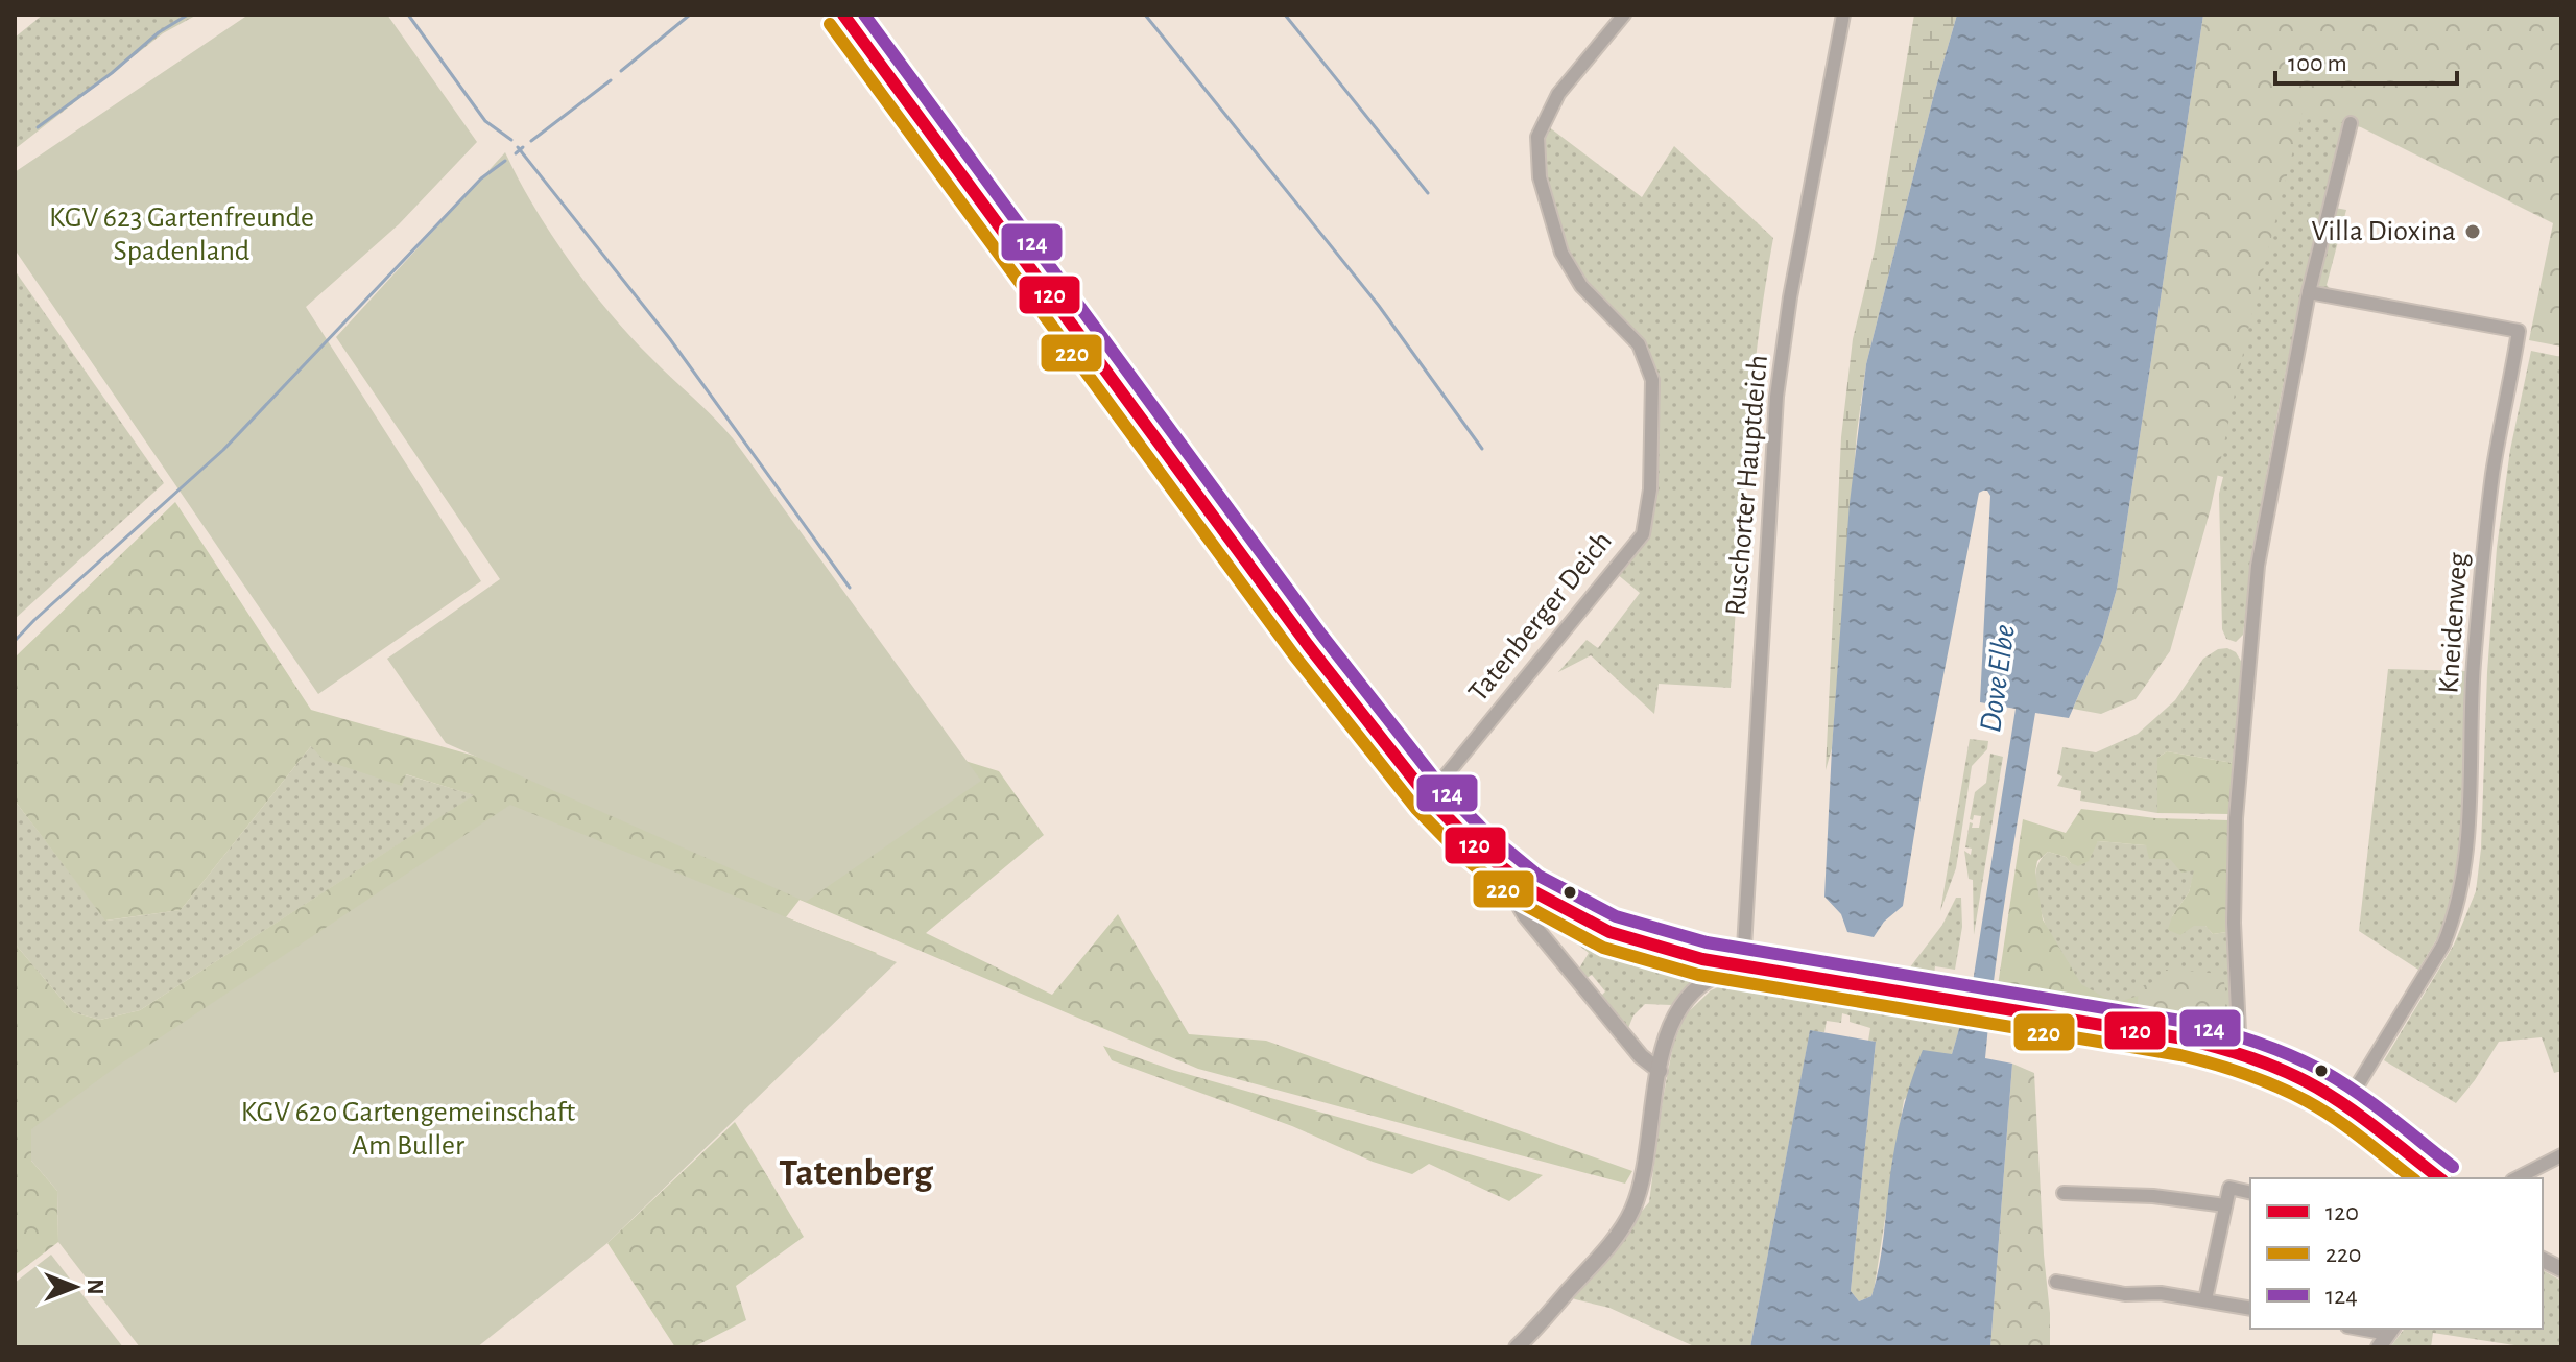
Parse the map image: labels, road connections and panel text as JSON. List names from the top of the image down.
{
  "streets": {
    "street": ["Ruschorter Hauptdeich", "Tatenberger Deich", "Kneidenweg"]
  },
  "districts": ["Tatenberg"],
  "water": ["Dove Elbe"],
  "parks": ["KGV 623 Gartenfreunde Spadenland", "KGV 620 Gartengemeinschaft Am Buller"],
  "places": ["Villa Dioxina"],
  "lines": ["transit line 120", "transit line 124", "transit line 220"],
  "legend": ["120", "220", "124"],
  "scale_bar": "100 m",
  "north": "right"
}
